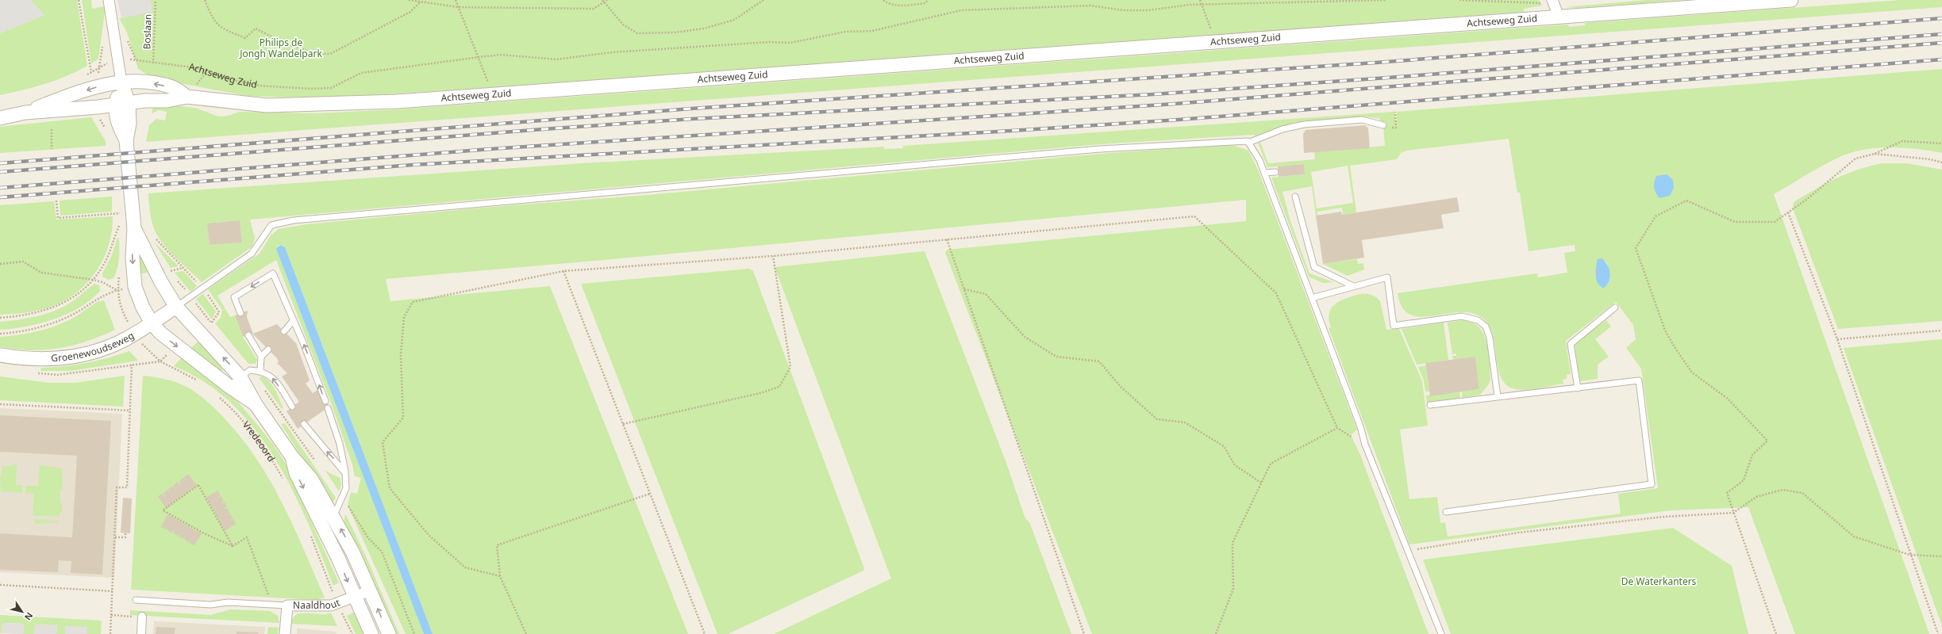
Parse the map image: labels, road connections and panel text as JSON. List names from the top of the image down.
{
  "streets": {
    "street": [
      "Achtseweg Zuid",
      "Groenewoudseweg",
      "Vredeoord",
      "Naaldhout"
    ],
    "path": ["Boslaan"]
  },
  "crossings": [
    ["Achtseweg Zuid", "Boslaan"],
    ["Groenewoudseweg", "Vredeoord"],
    ["Vredeoord", "Naaldhout"]
  ],
  "parks": ["Philips de Jongh Wandelpark", "De Waterkanters"],
  "north": "bottom right"
}
